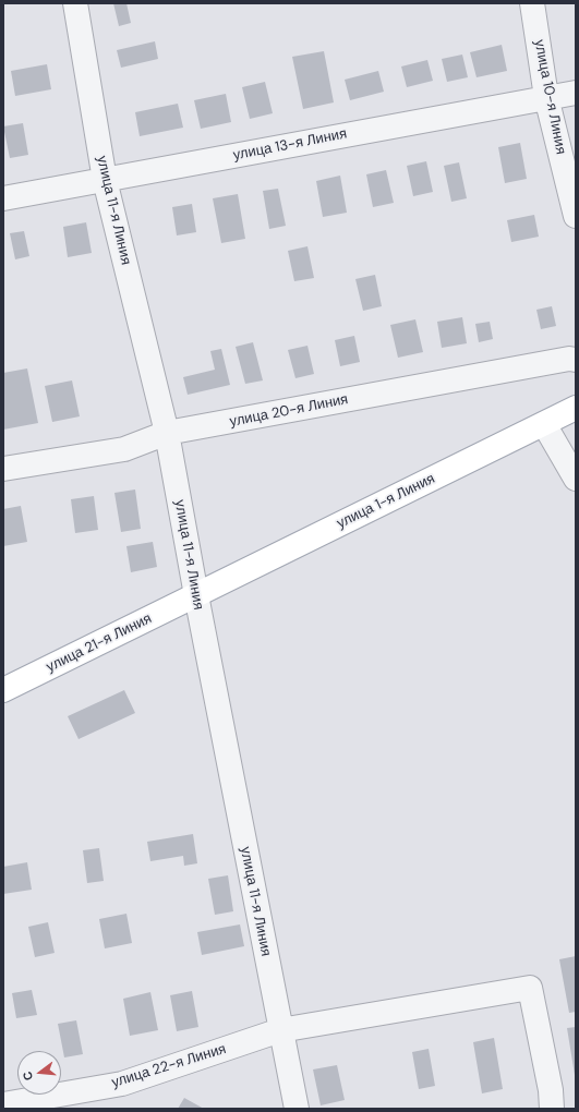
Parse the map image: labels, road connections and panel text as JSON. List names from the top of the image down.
{
  "streets": {
    "main road": ["улица 1-я Линия", "улица 21-я Линия"],
    "street": [
      "улица 10-я Линия",
      "улица 13-я Линия",
      "улица 11-я Линия",
      "улица 20-я Линия",
      "улица 22-я Линия"
    ]
  },
  "crossings": [
    ["улица 10-я Линия", "улица 13-я Линия"],
    ["улица 13-я Линия", "улица 11-я Линия"],
    ["улица 11-я Линия", "улица 20-я Линия"],
    ["улица 11-я Линия", "улица 1-я Линия"],
    ["улица 11-я Линия", "улица 21-я Линия"],
    ["улица 11-я Линия", "улица 22-я Линия"],
    ["улица 1-я Линия", "улица 21-я Линия"]
  ],
  "north": "left"
}
